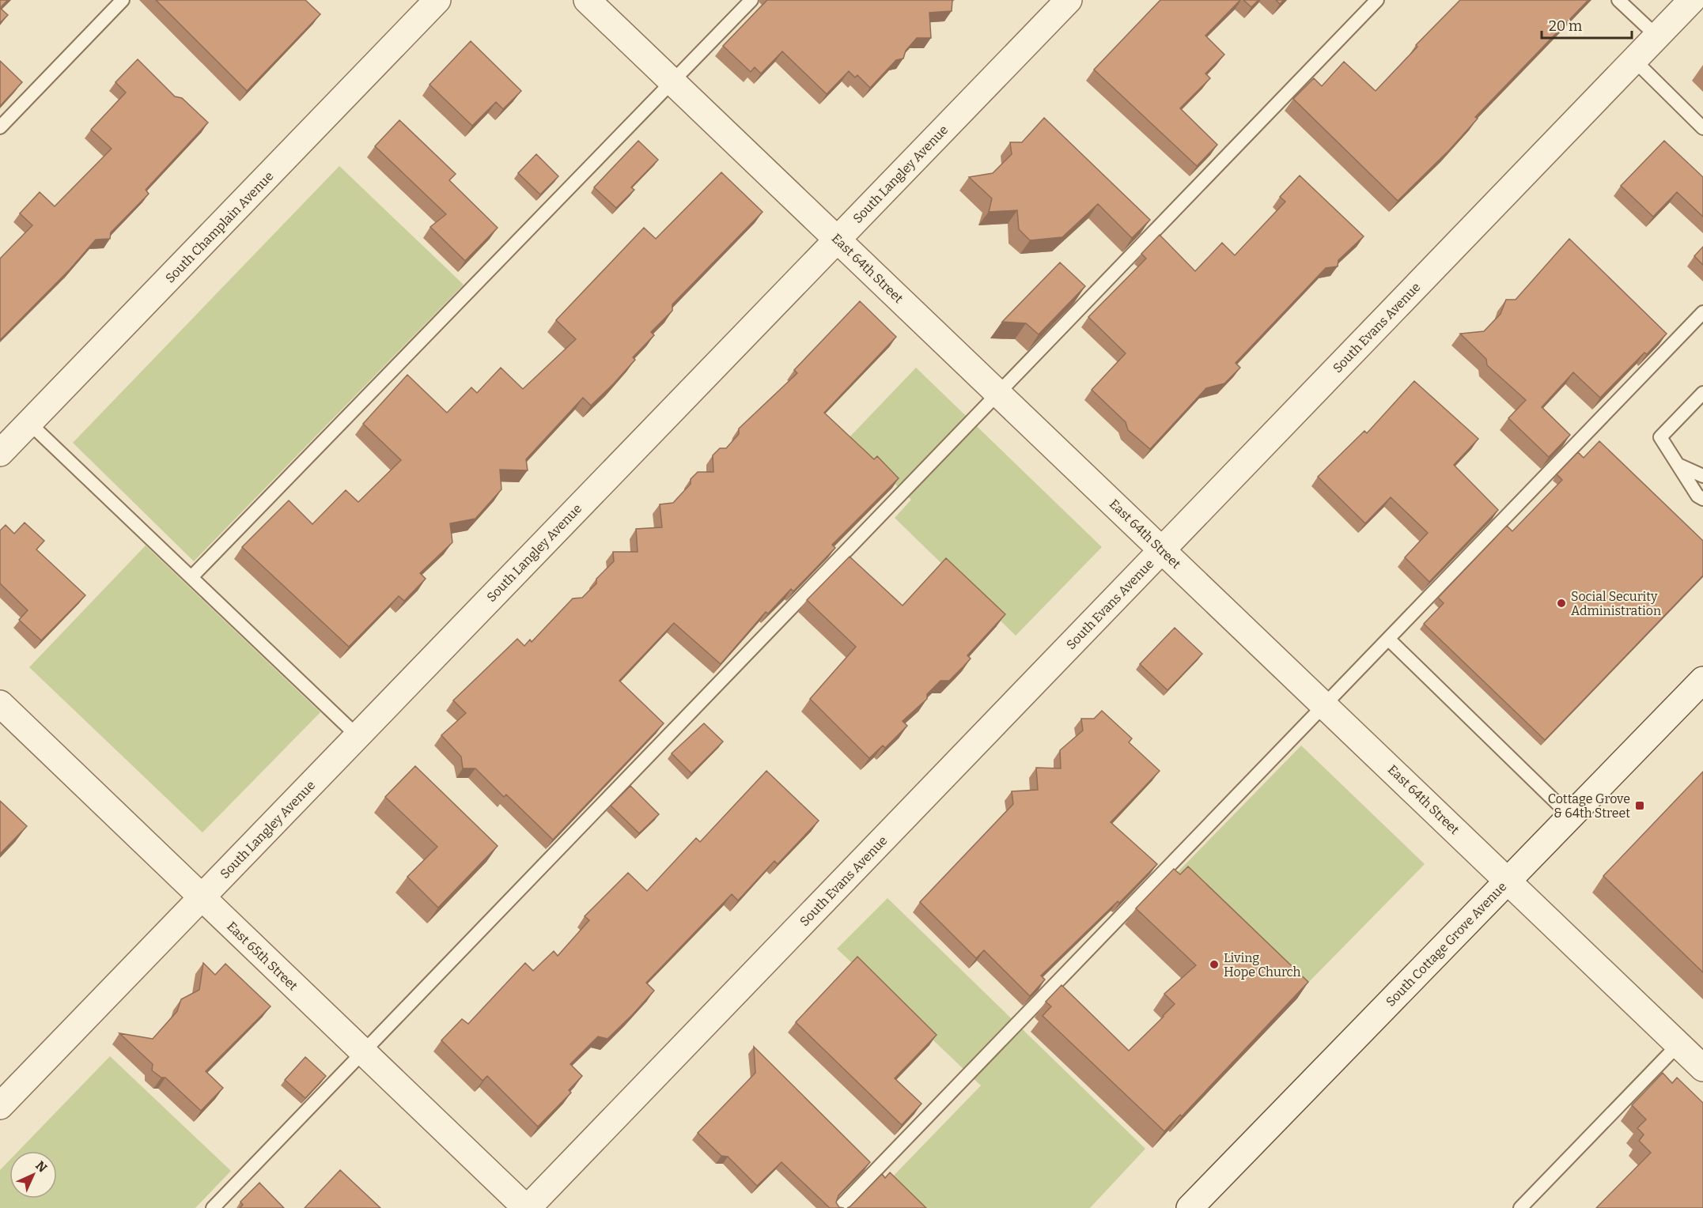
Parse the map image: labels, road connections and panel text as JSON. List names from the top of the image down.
{
  "streets": {
    "street": [
      "South Langley Avenue",
      "South Champlain Avenue",
      "East 64th Street",
      "South Evans Avenue",
      "South Cottage Grove Avenue",
      "East 65th Street"
    ]
  },
  "crossings": [
    ["South Langley Avenue", "East 64th Street"],
    ["South Langley Avenue", "East 65th Street"],
    ["East 64th Street", "South Evans Avenue"],
    ["East 64th Street", "South Cottage Grove Avenue"],
    ["South Evans Avenue", "East 65th Street"]
  ],
  "places": {
    "other": ["Social Security Administration", "Living Hope Church"],
    "transit": ["Cottage Grove & 64th Street"]
  },
  "scale_bar": "20 m",
  "north": "top right"
}
